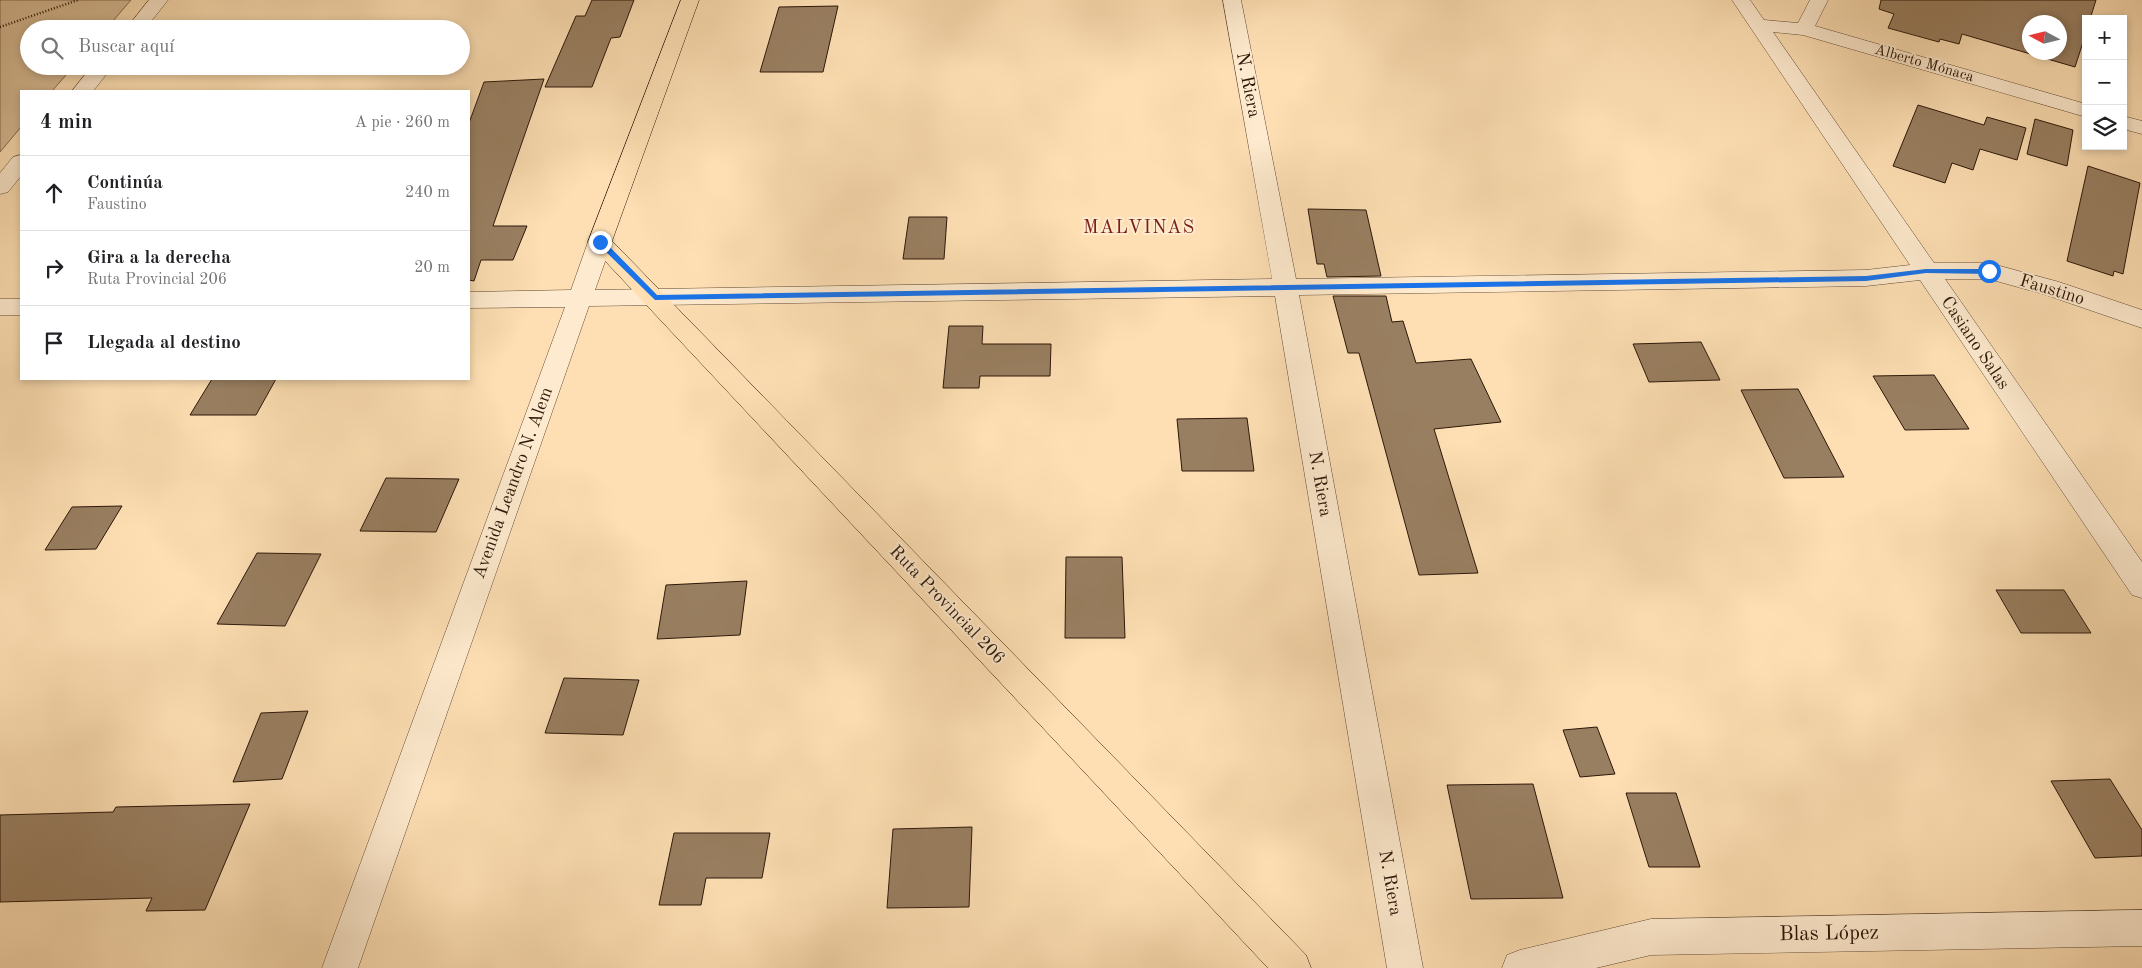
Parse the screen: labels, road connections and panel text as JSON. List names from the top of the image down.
{
  "streets": {
    "main road": ["Avenida Leandro N. Alem", "Ruta Provincial 206"],
    "street": [
      "Alberto Mónaca",
      "N. Riera",
      "Faustino",
      "Casiano Salas",
      "Blas López"
    ]
  },
  "crossings": [
    ["Alberto Mónaca", "Casiano Salas"],
    ["N. Riera", "Faustino"],
    ["Faustino", "Casiano Salas"],
    ["Faustino", "Avenida Leandro N. Alem"],
    ["Faustino", "Ruta Provincial 206"],
    ["Avenida Leandro N. Alem", "Ruta Provincial 206"]
  ],
  "districts": ["MALVINAS"],
  "north": "left",
  "page": {
    "map_buttons": ["+", "−"],
    "search": "Buscar aquí",
    "heading": ["4 min", "A pie · 260 m"],
    "list": [
      ["Continúa", "Faustino", "240 m"],
      ["Gira a la derecha", "Ruta Provincial 206", "20 m"],
      "Llegada al destino"
    ]
  }
}
